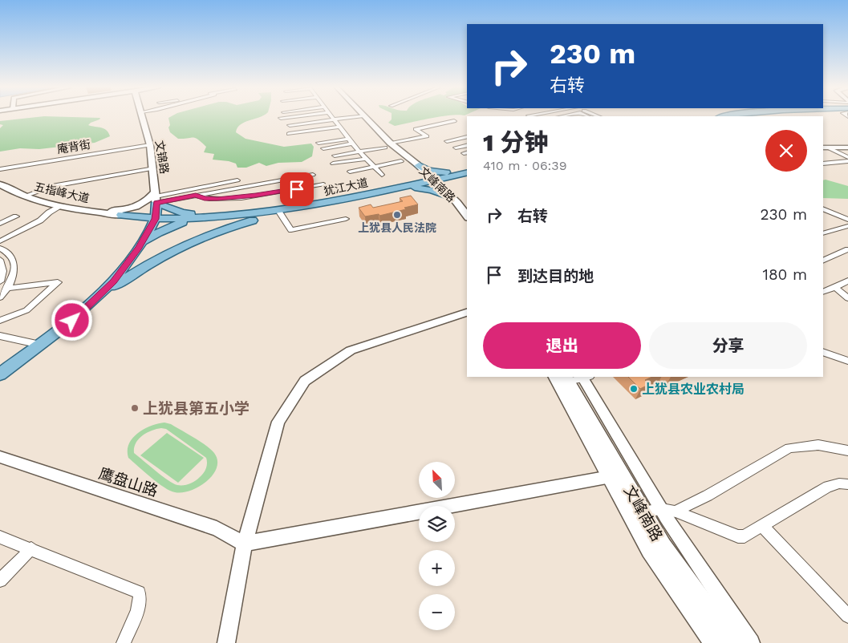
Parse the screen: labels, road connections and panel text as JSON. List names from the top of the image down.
{
  "streets": {
    "main road": [
      "文锦路",
      "文峰南路",
      "犹江大道",
      "五指峰大道"
    ],
    "street": ["庵背街", "鹰盘山路"]
  },
  "crossings": [
    ["庵背街", "文锦路"],
    ["文锦路", "犹江大道"],
    ["文峰南路", "犹江大道"],
    ["犹江大道", "五指峰大道"]
  ],
  "places": ["上犹县人民法院", "上犹县农业农村局", "上犹县第五小学"],
  "north": "top left",
  "page": {
    "turn": ["230 m", "右转"],
    "heading": ["1 分钟", "410 m · 06:39"],
    "list": [
      {
        "name": "右转",
        "value": "230 m"
      },
      {
        "name": "到达目的地",
        "value": "180 m"
      }
    ],
    "buttons": ["退出", "分享"],
    "map_buttons": ["+", "−"]
  }
}
